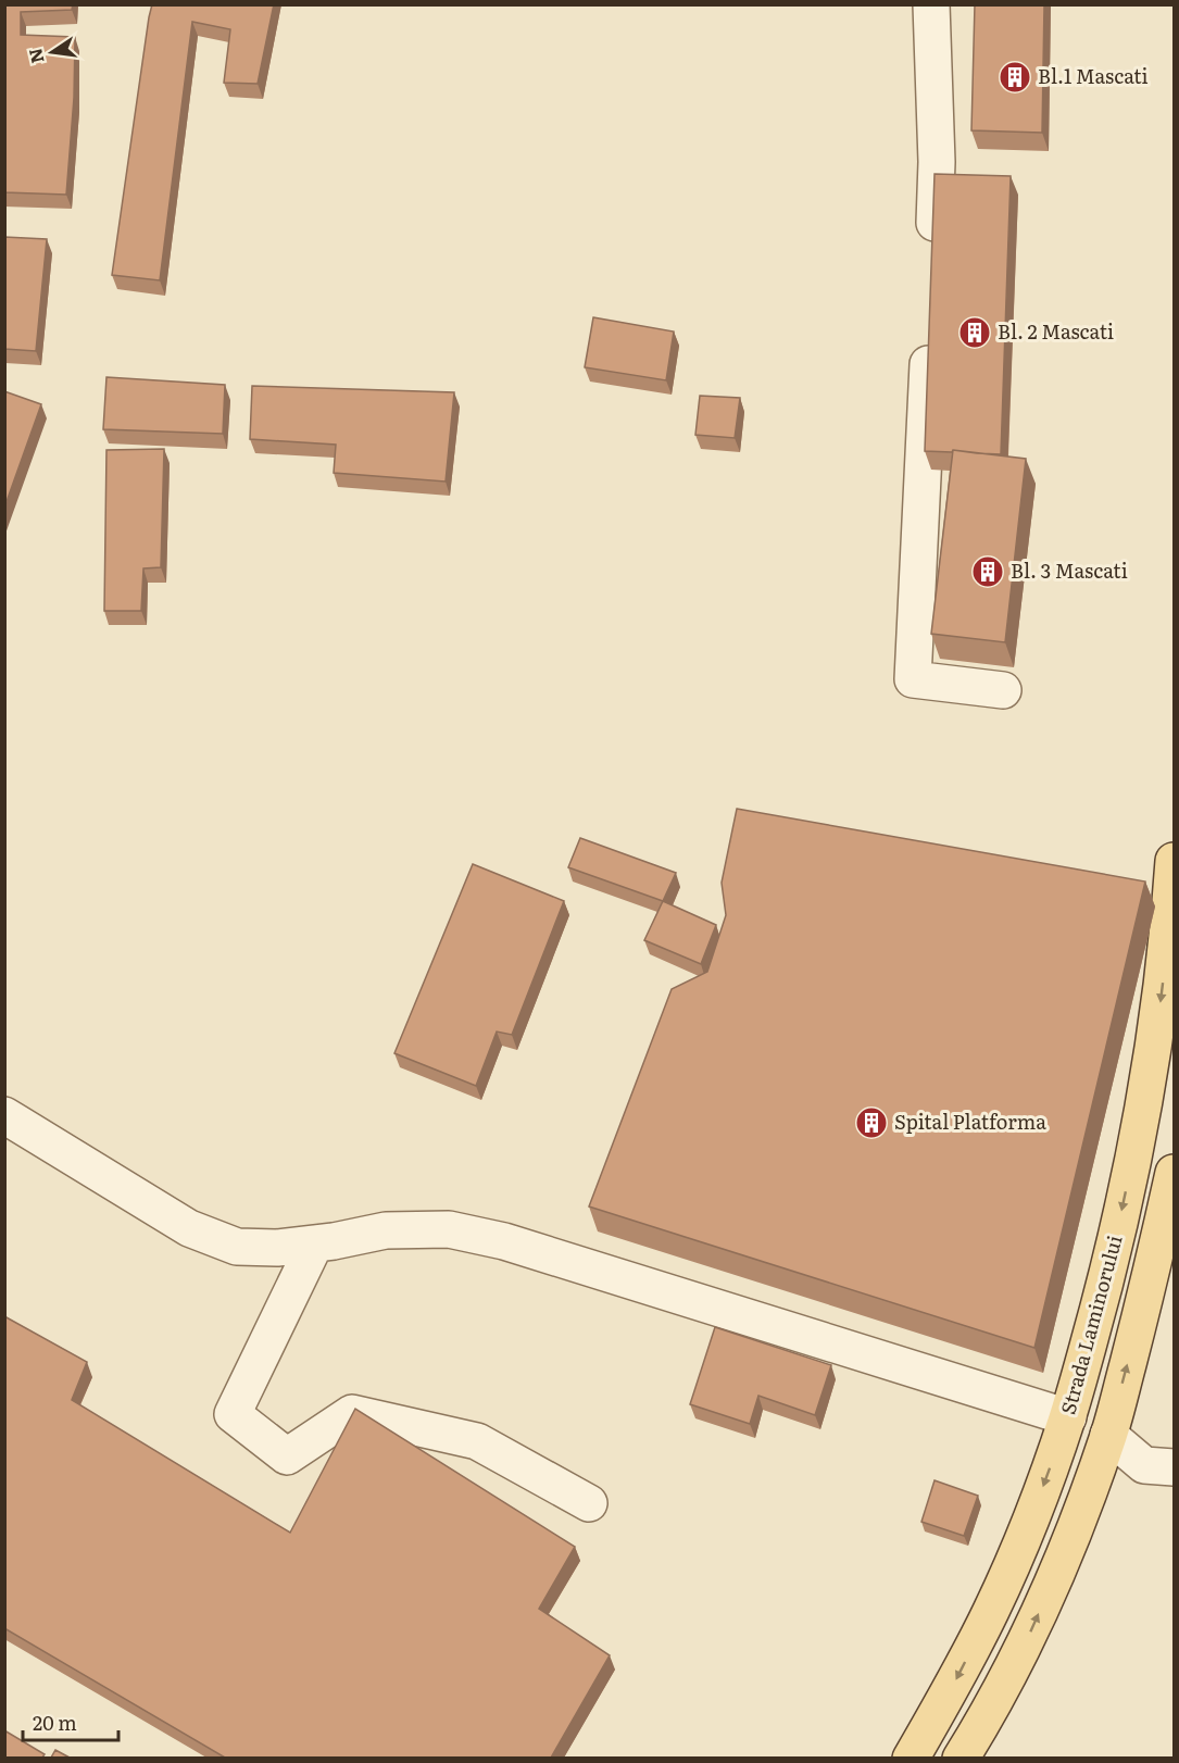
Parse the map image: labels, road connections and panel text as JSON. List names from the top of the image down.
{
  "streets": {
    "main road": ["Strada Laminorului"]
  },
  "places": {
    "building": [
      "Bl.1 Mascati",
      "Bl. 2 Mascati",
      "Bl. 3 Mascati",
      "Spital Platforma"
    ]
  },
  "scale_bar": "20 m",
  "north": "left"
}
